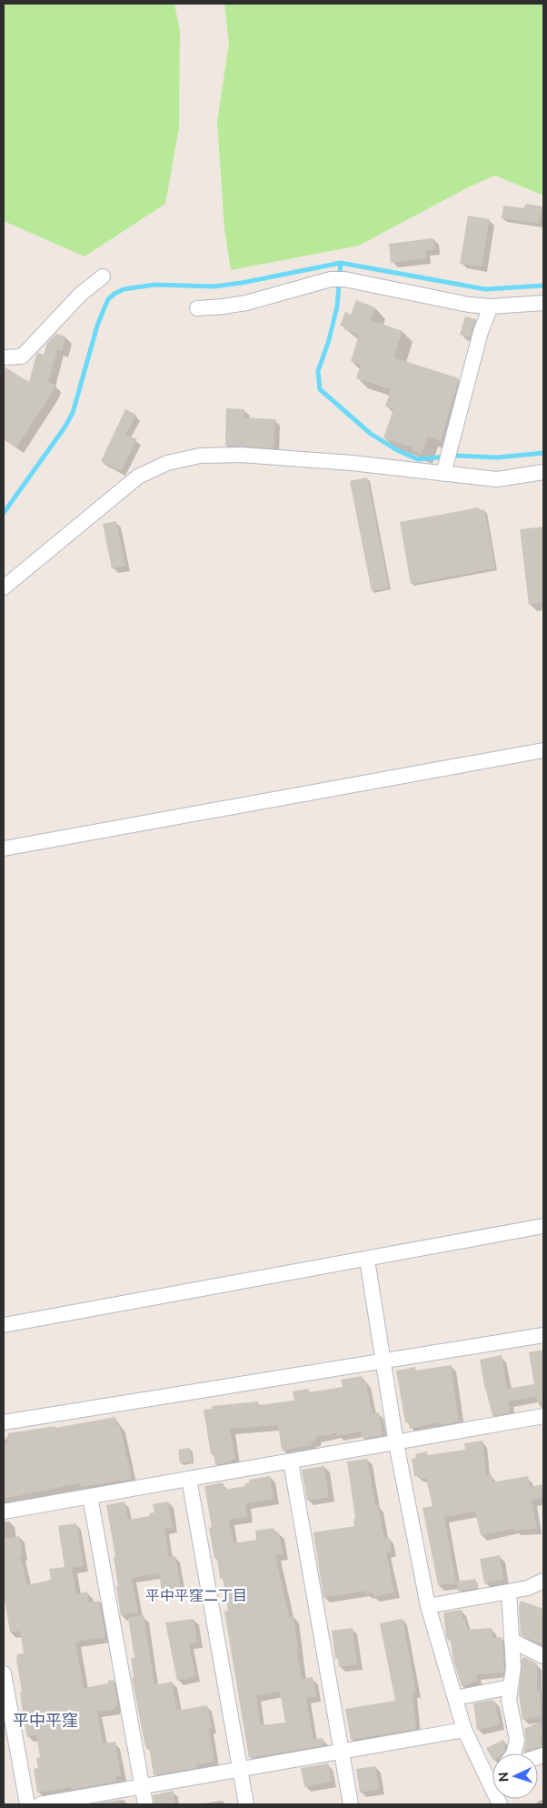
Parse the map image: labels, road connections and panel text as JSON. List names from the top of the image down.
{
  "districts": ["平中平窪二丁目", "平中平窪"],
  "north": "left"
}
